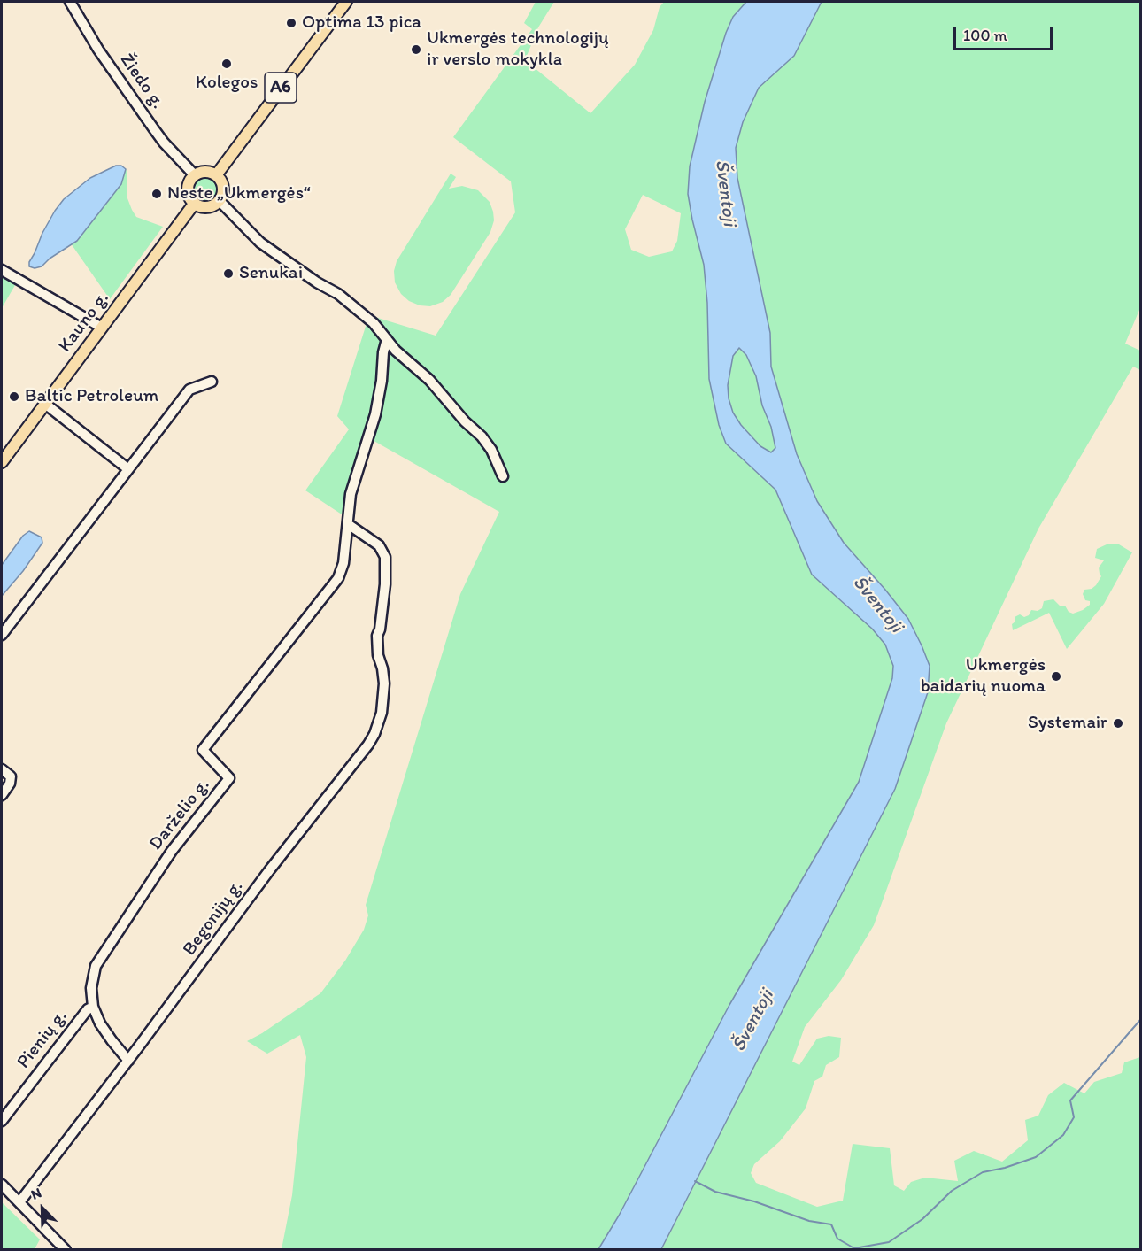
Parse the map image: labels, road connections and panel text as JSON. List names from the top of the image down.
{
  "streets": {
    "main road": ["A6", "Kauno g."],
    "street": [
      "Žiedo g.",
      "Darželio g.",
      "Begonijų g.",
      "Pienių g."
    ]
  },
  "crossings": [
    ["Žiedo g.", "A6"],
    ["Žiedo g.", "Kauno g."],
    ["A6", "Kauno g."],
    ["Darželio g.", "Begonijų g."],
    ["Darželio g.", "Pienių g."]
  ],
  "water": ["Šventoji"],
  "places": [
    "Optima 13 pica",
    "Ukmergės technologijų ir verslo mokykla",
    "Kolegos",
    "Neste „Ukmergės“",
    "Senukai",
    "Baltic Petroleum",
    "Ukmergės baidarių nuoma",
    "Systemair"
  ],
  "scale_bar": "100 m",
  "north": "top left"
}
